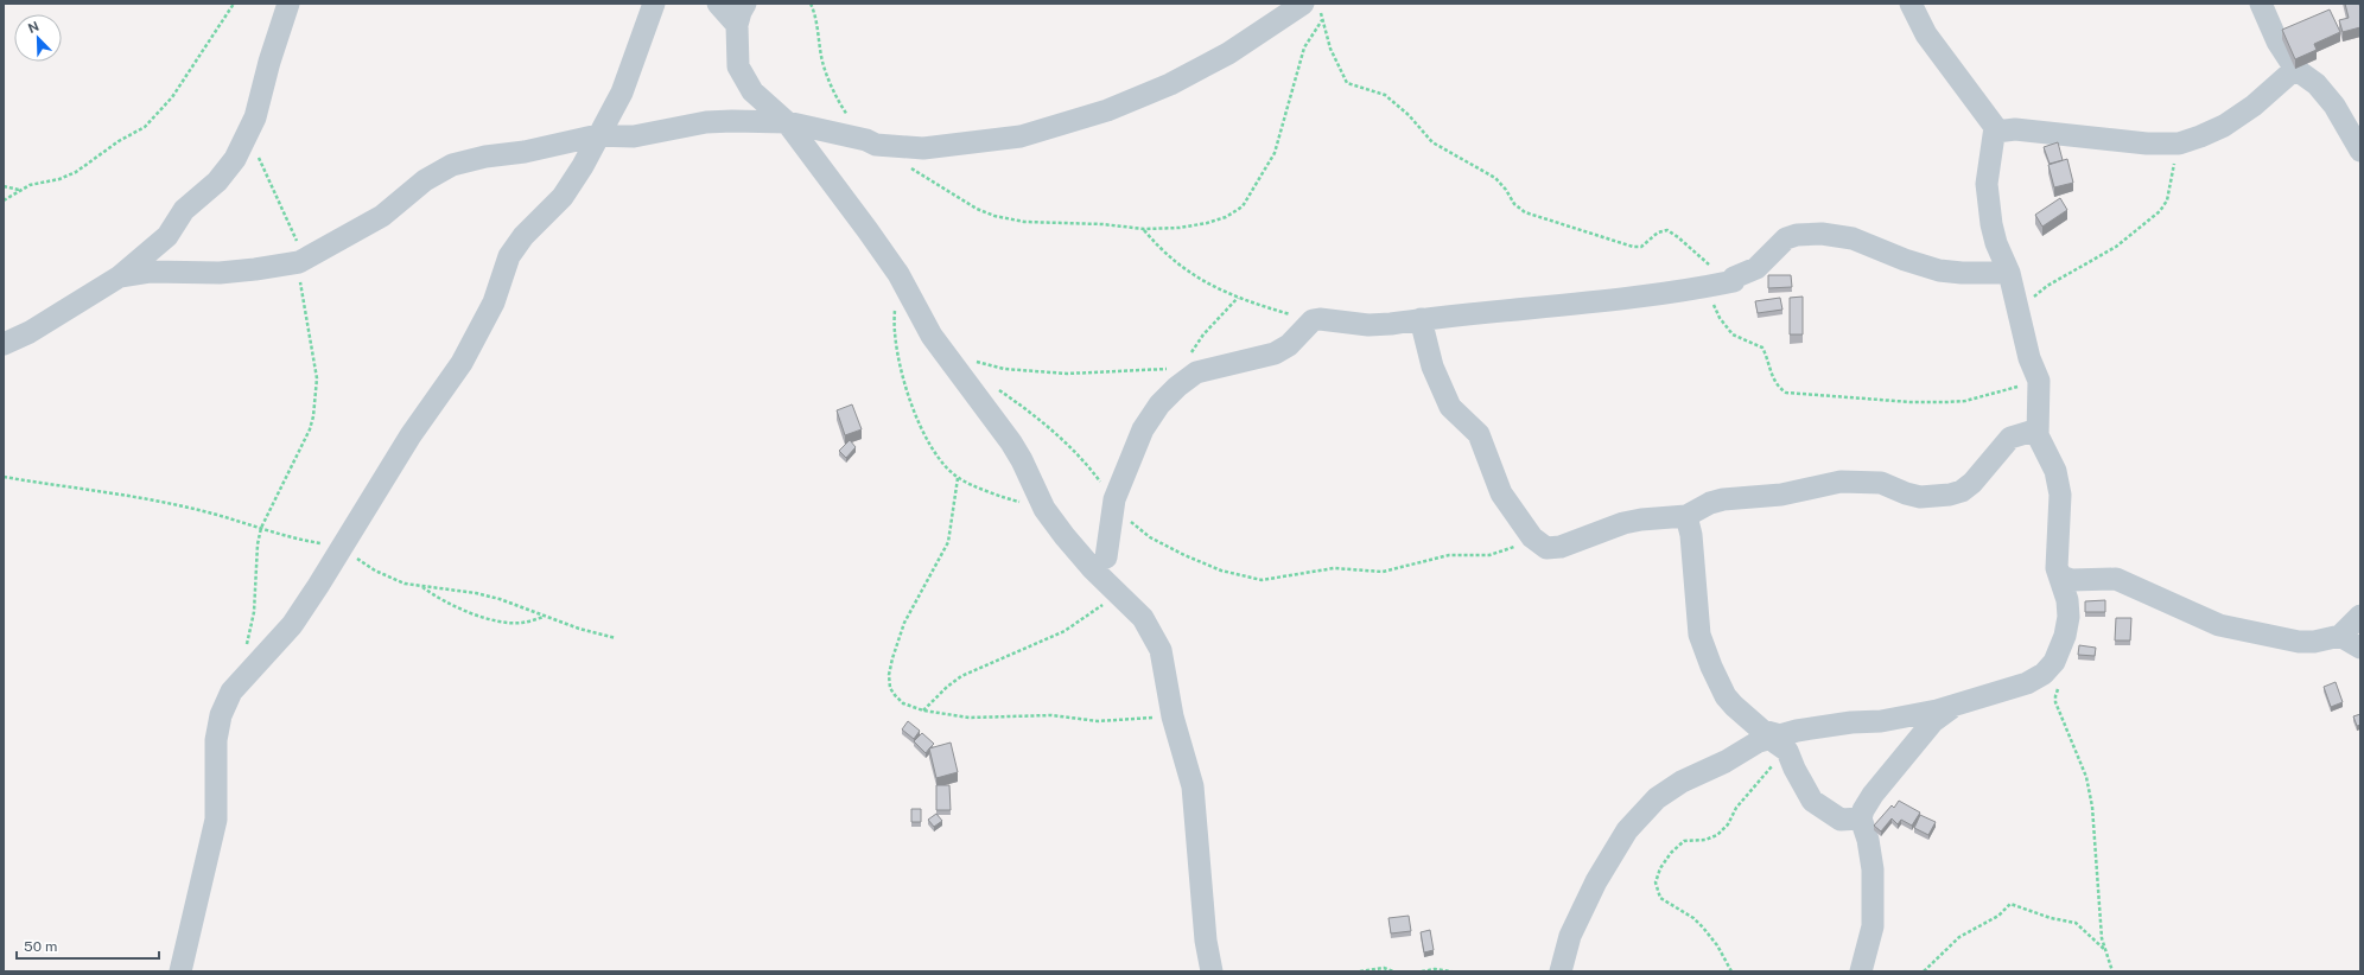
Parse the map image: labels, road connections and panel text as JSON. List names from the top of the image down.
{
  "scale_bar": "50 m",
  "north": "top left"
}
